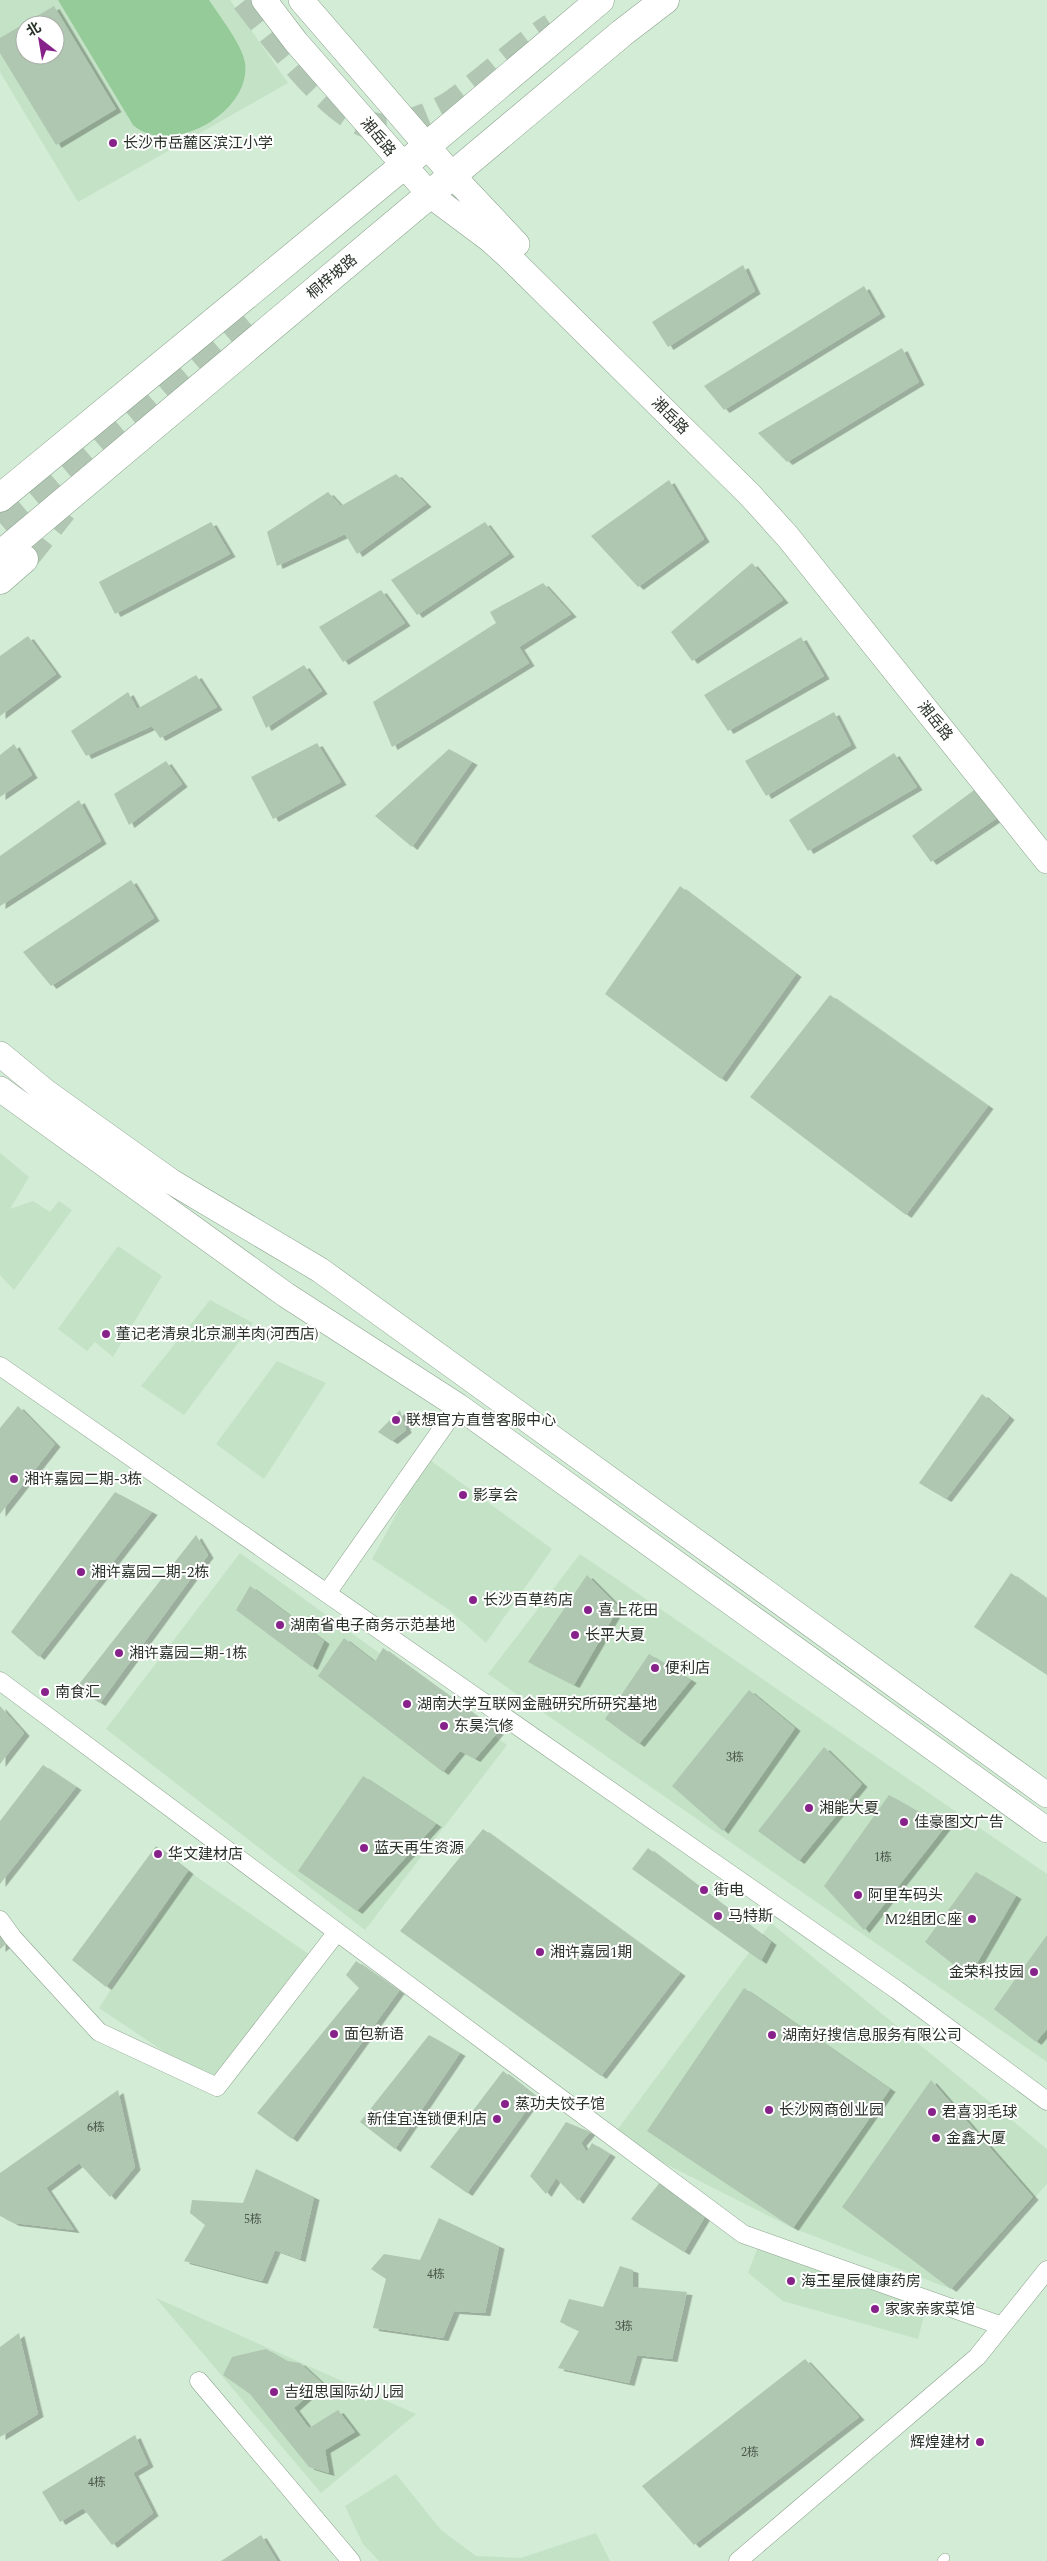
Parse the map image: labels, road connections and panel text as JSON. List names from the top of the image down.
{
  "streets": {
    "main road": ["湘岳路", "桐梓坡路"]
  },
  "crossings": [
    ["湘岳路", "桐梓坡路"]
  ],
  "places": [
    "长沙市岳麓区滨江小学",
    "董记老清泉北京涮羊肉(河西店)",
    "联想官方直营客服中心",
    "湘许嘉园二期-3栋",
    "影享会",
    "湘许嘉园二期-2栋",
    "长沙百草药店",
    "喜上花田",
    "湖南省电子商务示范基地",
    "长平大夏",
    "湘许嘉园二期-1栋",
    "便利店",
    "南食汇",
    "湖南大学互联网金融研究所研究基地",
    "东昊汽修",
    "湘能大夏",
    "佳豪图文广告",
    "蓝天再生资源",
    "华文建材店",
    "街电",
    "阿里车码头",
    "马特斯",
    "M2组团C座",
    "湘许嘉园1期",
    "金荣科技园",
    "面包新语",
    "湖南好搜信息服务有限公司",
    "蒸功夫饺子馆",
    "长沙网商创业园",
    "君喜羽毛球",
    "新佳宜连锁便利店",
    "金鑫大厦",
    "海王星辰健康药房",
    "家家亲家菜馆",
    "吉纽思国际幼儿园",
    "辉煌建材"
  ],
  "house_numbers": [
    "3栋",
    "1栋",
    "6栋",
    "5栋",
    "4栋",
    "3栋",
    "2栋",
    "4栋"
  ],
  "north": "top left"
}
